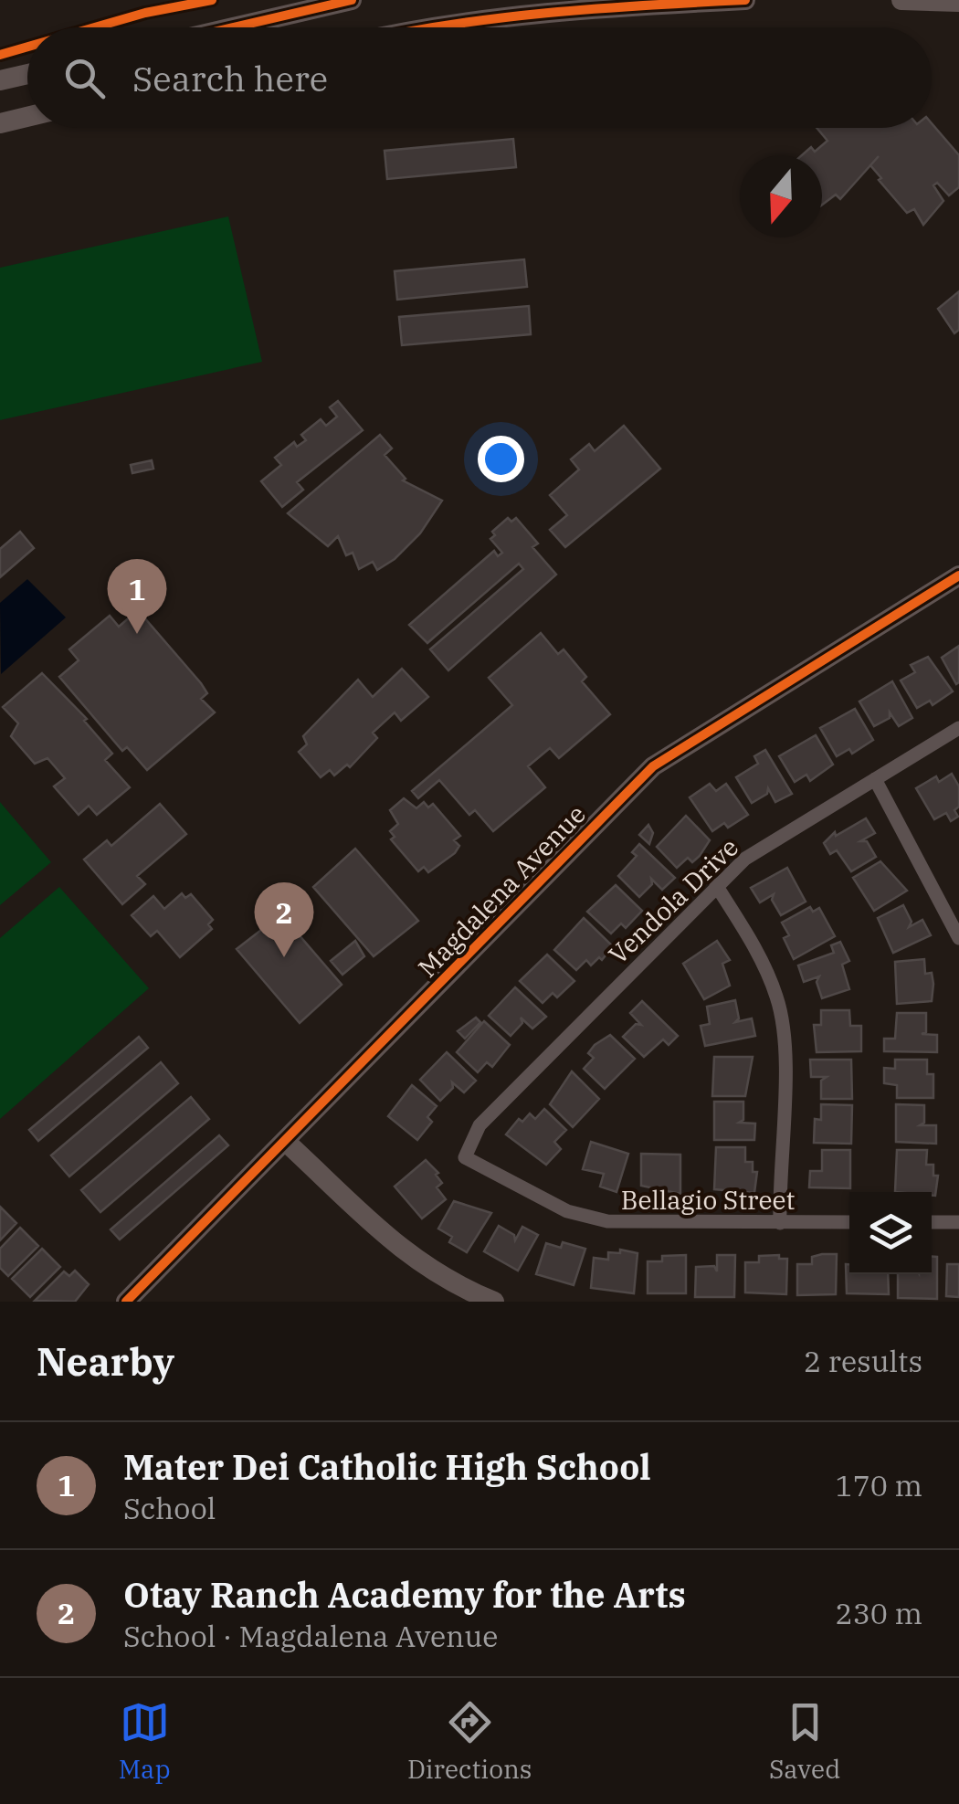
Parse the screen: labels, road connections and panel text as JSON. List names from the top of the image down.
{
  "streets": {
    "street": ["Magdalena Avenue", "Vendola Drive", "Bellagio Street"]
  },
  "crossings": [
    ["Vendola Drive", "Bellagio Street"]
  ],
  "north": "bottom",
  "page": {
    "search": "Search here",
    "pins": ["1", "2"],
    "heading": ["Nearby", "2 results"],
    "list": [
      {
        "mark": "1",
        "name": "Mater Dei Catholic High School",
        "note": "School",
        "value": "170 m"
      },
      {
        "mark": "2",
        "name": "Otay Ranch Academy for the Arts",
        "note": "School · Magdalena Avenue",
        "value": "230 m"
      }
    ],
    "nav": ["Map", "Directions", "Saved"]
  }
}
